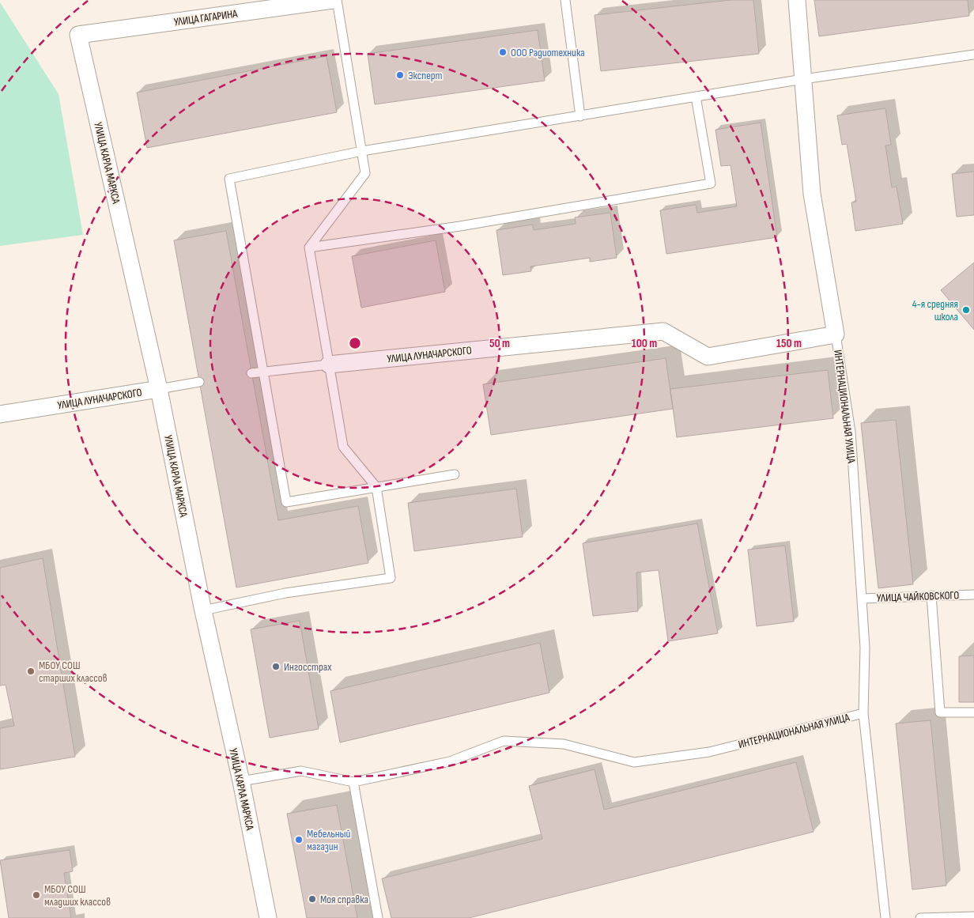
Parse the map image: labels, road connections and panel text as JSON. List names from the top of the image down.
{
  "streets": {
    "street": ["УЛИЦА ГАГАРИНА", "УЛИЦА КАРЛА МАРКСА", "УЛИЦА ЛУНАЧАРСКОГО"],
    "lane": ["ИНТЕРНАЦИОНАЛЬНАЯ УЛИЦА", "УЛИЦА ЧАЙКОВСКОГО"]
  },
  "crossings": [
    ["УЛИЦА ГАГАРИНА", "УЛИЦА КАРЛА МАРКСА"],
    ["УЛИЦА КАРЛА МАРКСА", "УЛИЦА ЛУНАЧАРСКОГО"],
    ["УЛИЦА КАРЛА МАРКСА", "ИНТЕРНАЦИОНАЛЬНАЯ УЛИЦА"],
    ["УЛИЦА ЛУНАЧАРСКОГО", "ИНТЕРНАЦИОНАЛЬНАЯ УЛИЦА"],
    ["ИНТЕРНАЦИОНАЛЬНАЯ УЛИЦА", "УЛИЦА ЧАЙКОВСКОГО"]
  ],
  "places": [
    "ООО Радиотехника",
    "Эксперт",
    "4-я средняя школа",
    "Ингосстрах",
    "МБОУ СОШ старших классов",
    "Мебельный магазин",
    "МБОУ СОШ младших классов",
    "Моя справка"
  ],
  "rings": ["50 m", "100 m", "150 m"]
}
